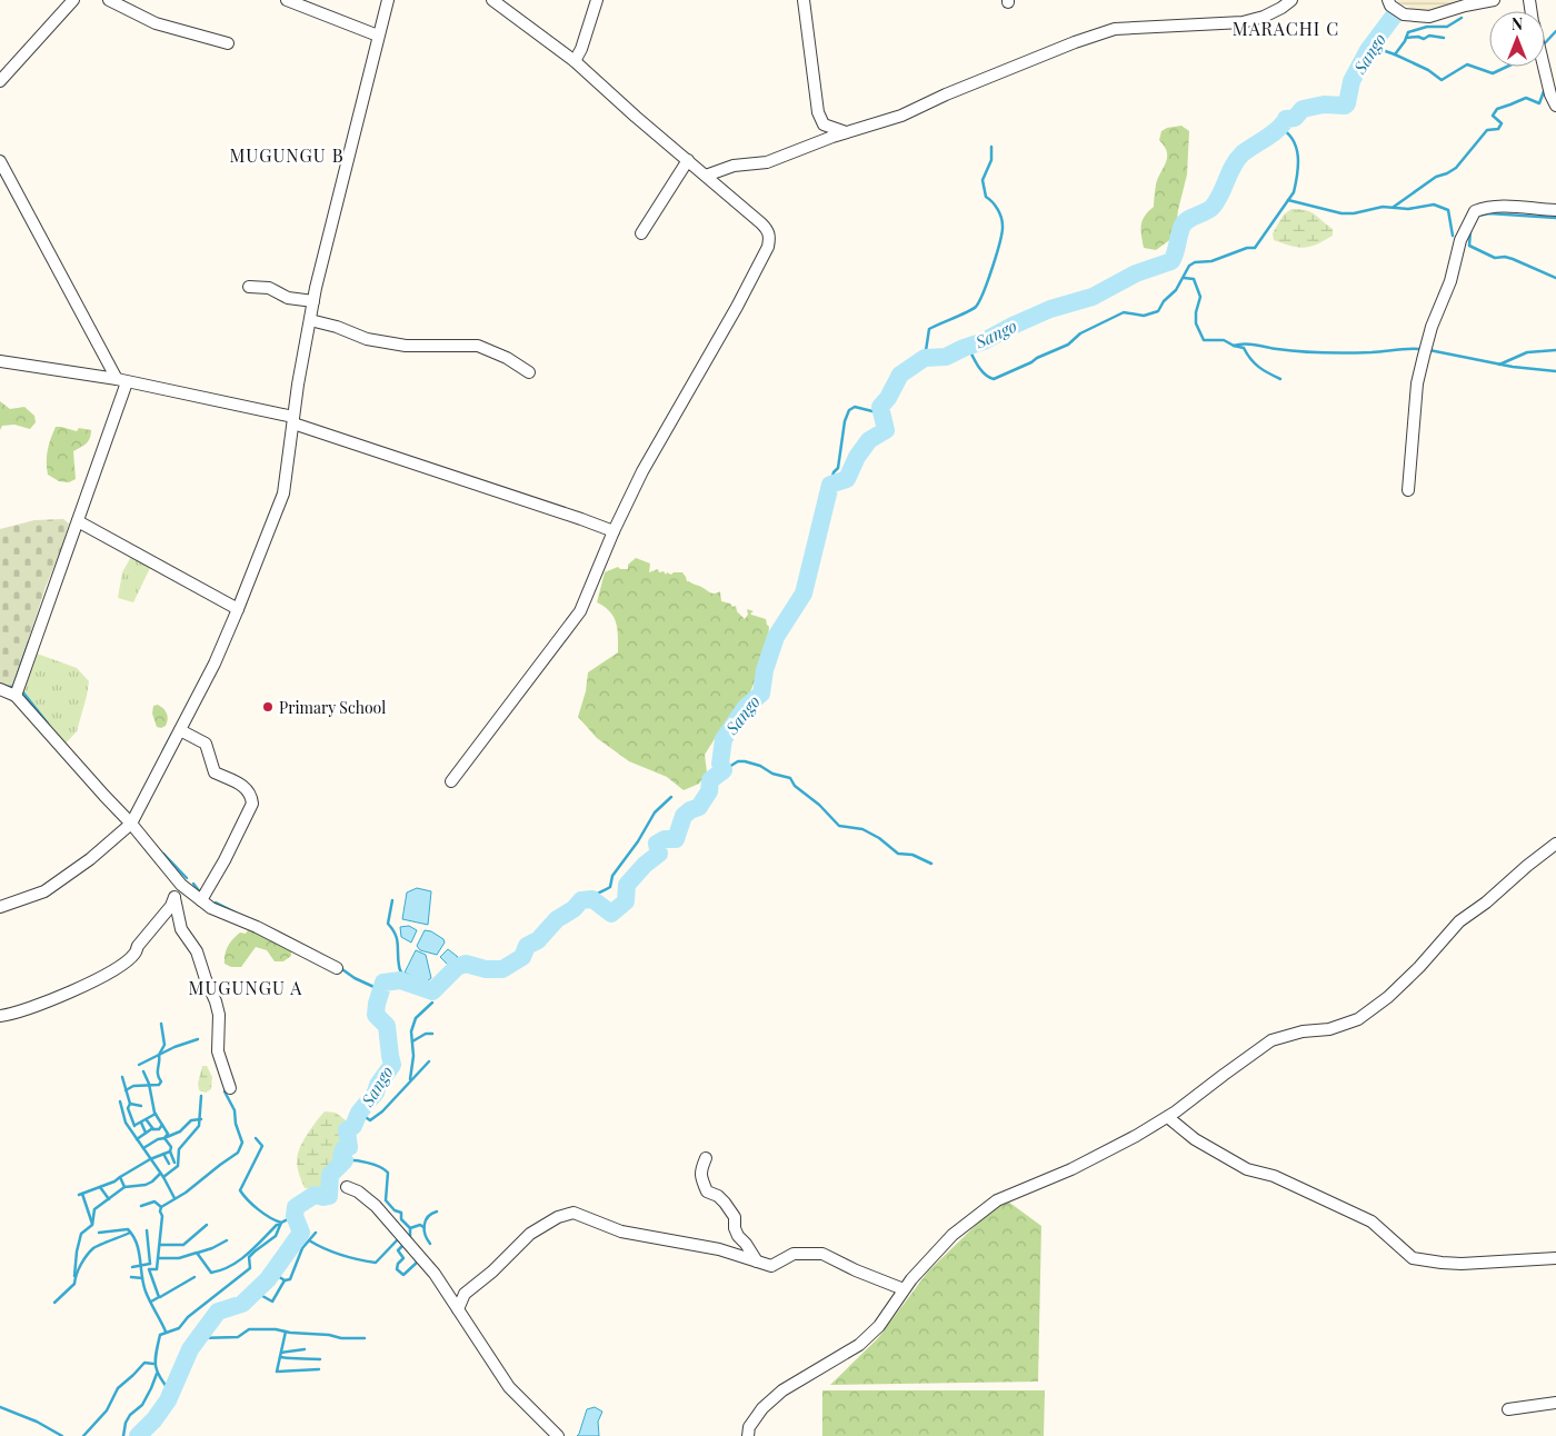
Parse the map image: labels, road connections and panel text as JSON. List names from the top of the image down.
{
  "districts": ["MARACHI C", "MUGUNGU B", "MUGUNGU A"],
  "water": ["Sango"],
  "places": ["Primary School"],
  "north": "top"
}
